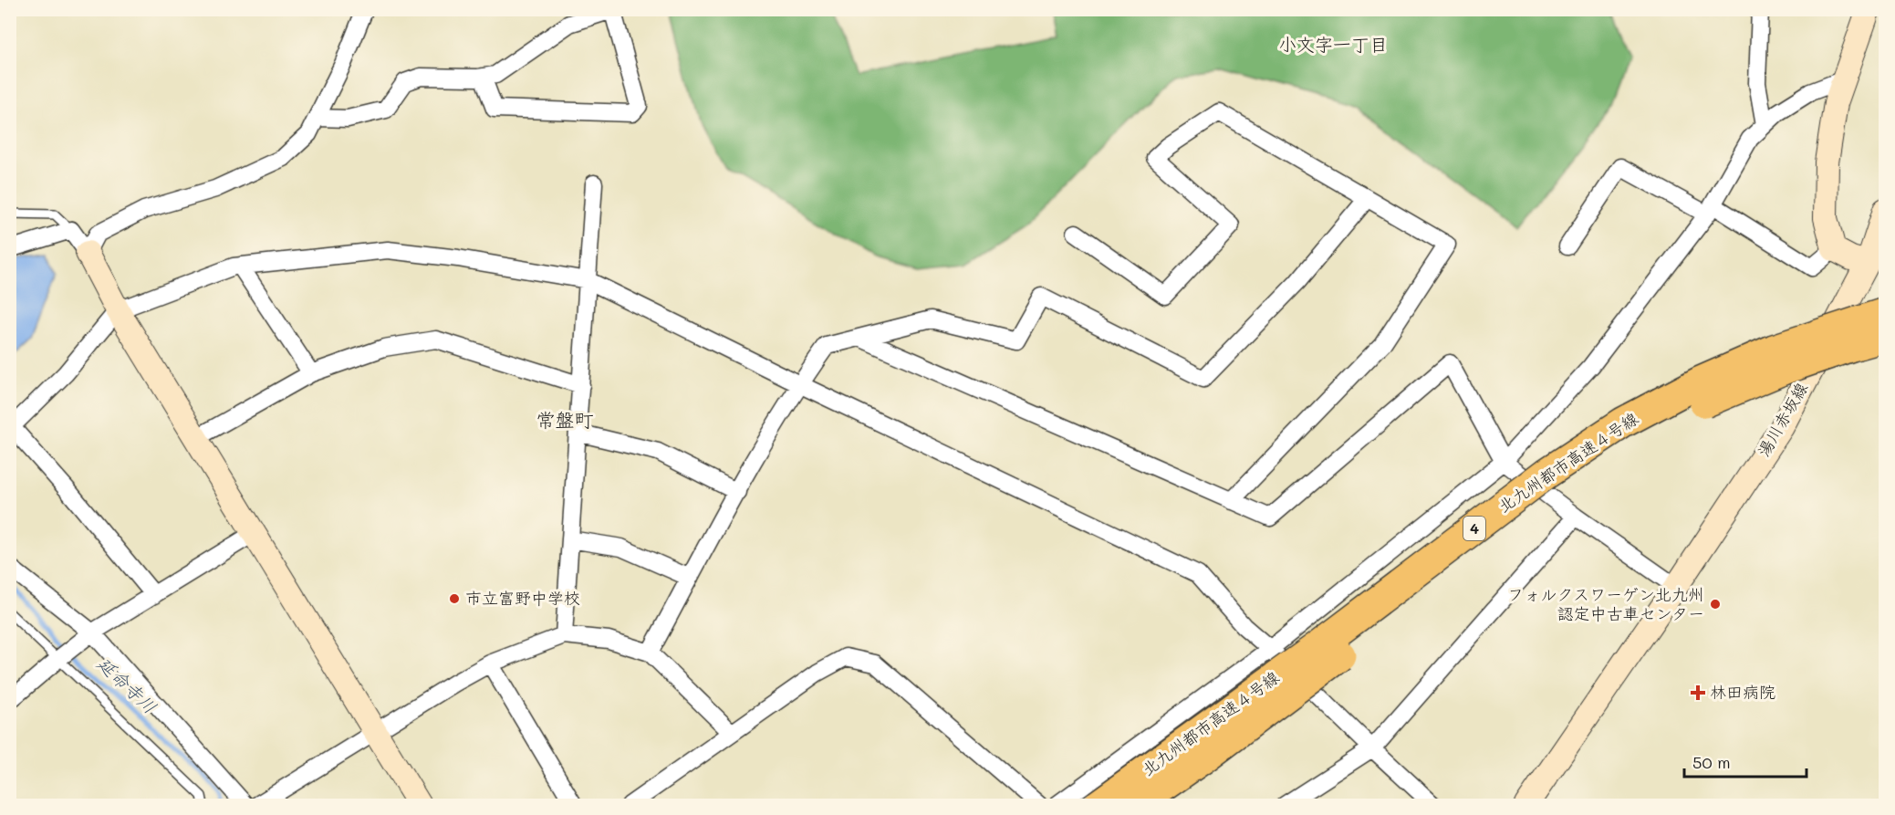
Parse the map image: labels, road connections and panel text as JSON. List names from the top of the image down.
{
  "streets": {
    "highway": ["北九州都市高速４号線", "4"],
    "main road": ["湯川赤坂線"]
  },
  "districts": ["小文字一丁目", "常盤町"],
  "water": ["延命寺川"],
  "places": {
    "other": ["市立富野中学校", "フォルクスワーゲン北九州 認定中古車センター"],
    "health": ["林田病院"]
  },
  "scale_bar": "50 m"
}
